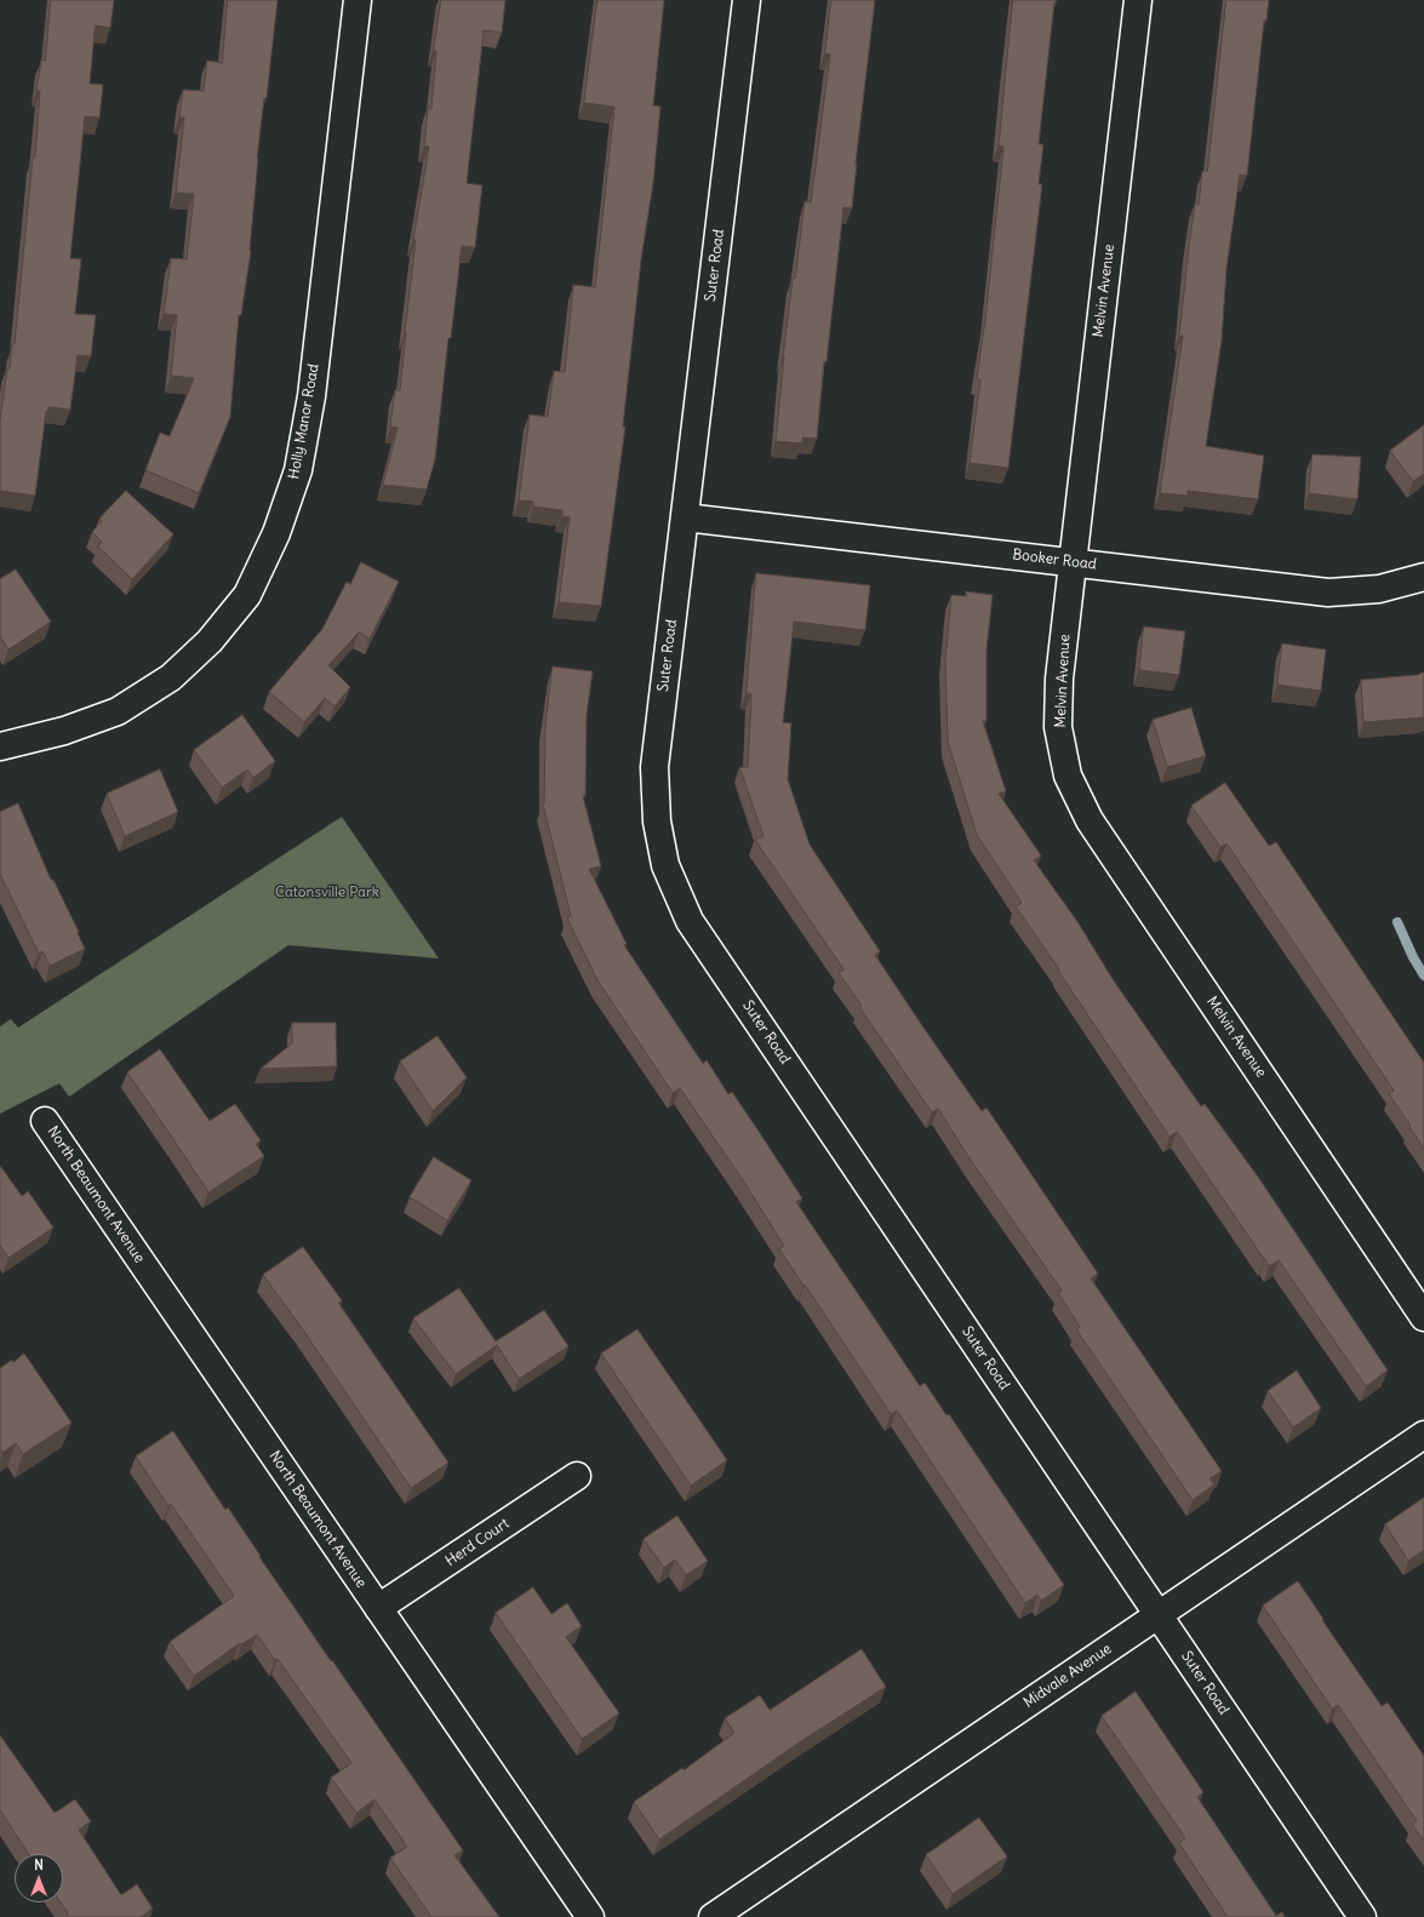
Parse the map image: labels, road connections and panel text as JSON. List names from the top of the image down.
{
  "streets": {
    "street": [
      "Suter Road",
      "Melvin Avenue",
      "Holly Manor Road",
      "Booker Road",
      "North Beaumont Avenue",
      "Herd Court",
      "Midvale Avenue"
    ]
  },
  "crossings": [
    ["Suter Road", "Booker Road"],
    ["Suter Road", "Midvale Avenue"],
    ["Melvin Avenue", "Booker Road"],
    ["North Beaumont Avenue", "Herd Court"]
  ],
  "parks": ["Catonsville Park"],
  "north": "top"
}
